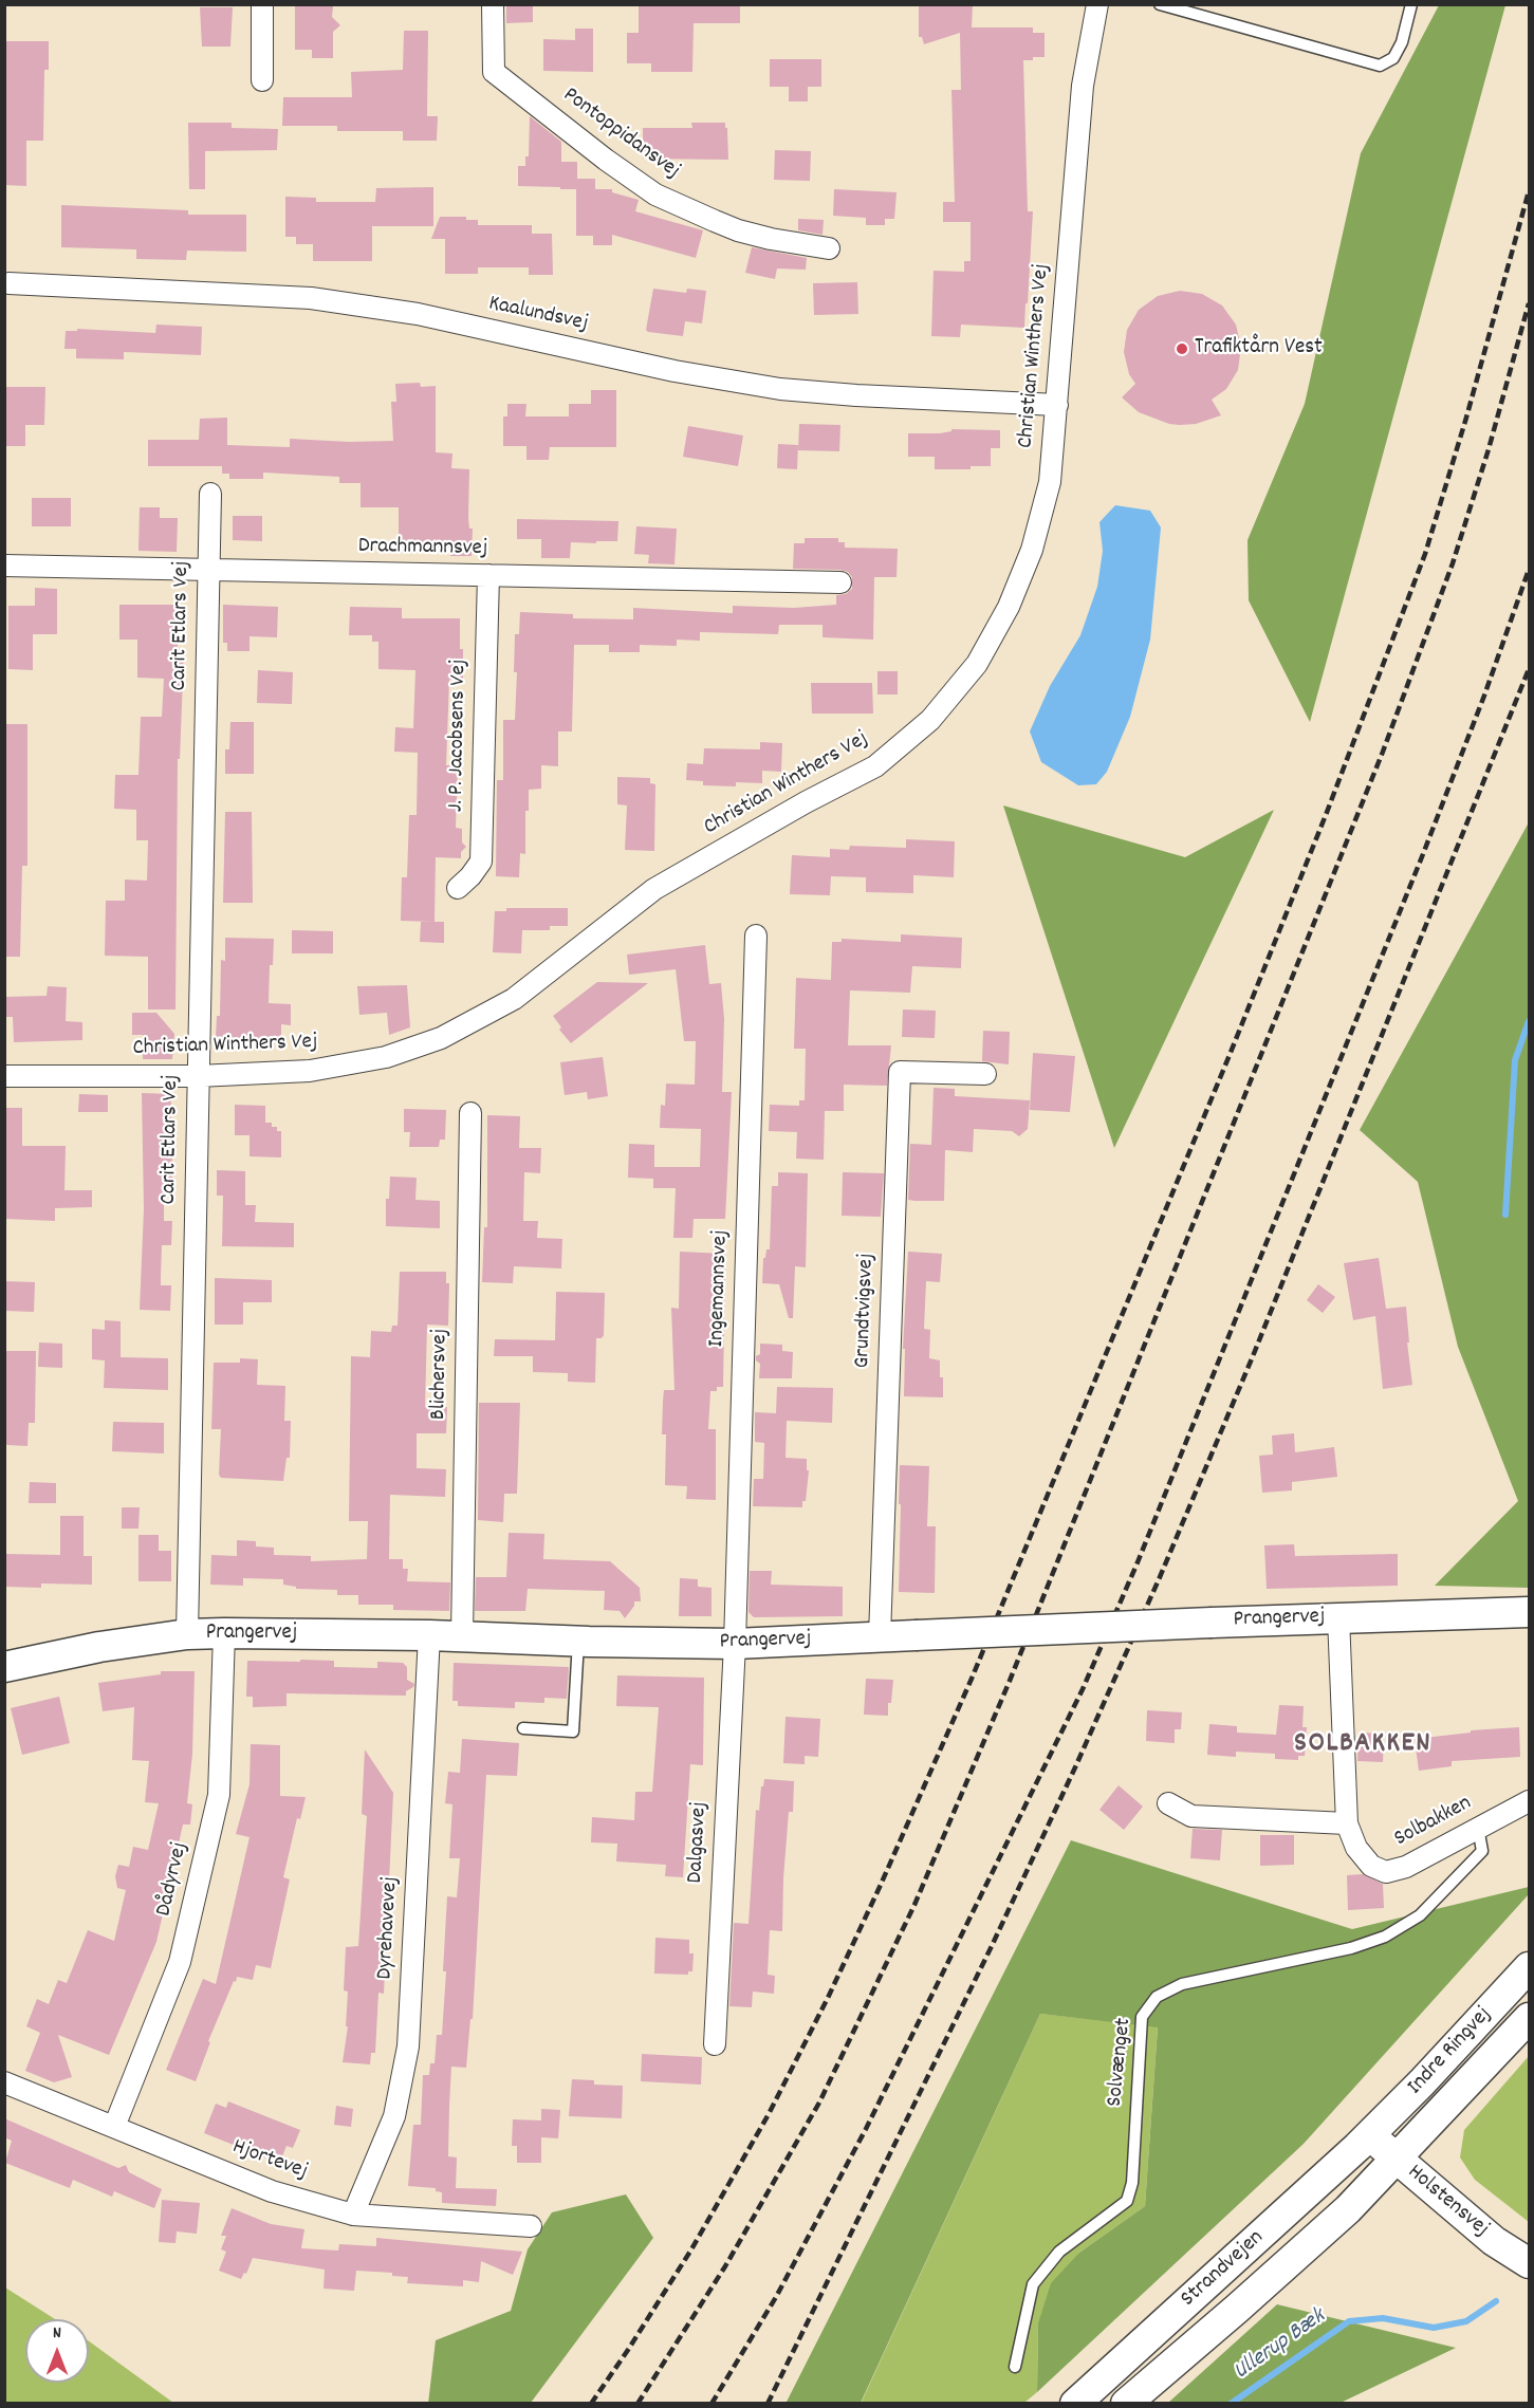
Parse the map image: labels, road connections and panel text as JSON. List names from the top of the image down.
{
  "streets": {
    "street": [
      "Pontoppidansvej",
      "Kaalundsvej",
      "Christian Winthers Vej",
      "Drachmannsvej",
      "Carit Etlars Vej",
      "J. P. Jacobsens Vej",
      "Ingemannsvej",
      "Grundtvigsvej",
      "Blichersvej",
      "Prangervej",
      "Solbakken",
      "Dalgasvej",
      "Dådyrvej",
      "Dyrehavevej",
      "Indre Ringvej",
      "Hjortevej",
      "Holstensvej",
      "Strandvejen"
    ],
    "lane": ["Solvænget"]
  },
  "crossings": [
    ["Kaalundsvej", "Christian Winthers Vej"],
    ["Christian Winthers Vej", "Carit Etlars Vej"],
    ["Drachmannsvej", "Carit Etlars Vej"],
    ["Drachmannsvej", "J. P. Jacobsens Vej"],
    ["Carit Etlars Vej", "Prangervej"],
    ["Ingemannsvej", "Prangervej"],
    ["Ingemannsvej", "Dalgasvej"],
    ["Grundtvigsvej", "Prangervej"],
    ["Blichersvej", "Prangervej"],
    ["Prangervej", "Solbakken"],
    ["Prangervej", "Dalgasvej"],
    ["Prangervej", "Dådyrvej"],
    ["Prangervej", "Dyrehavevej"],
    ["Solbakken", "Solvænget"],
    ["Dådyrvej", "Hjortevej"],
    ["Dyrehavevej", "Hjortevej"],
    ["Indre Ringvej", "Holstensvej"],
    ["Indre Ringvej", "Strandvejen"],
    ["Holstensvej", "Strandvejen"]
  ],
  "districts": ["SOLBAKKEN"],
  "water": ["Ullerup Bæk"],
  "places": ["Trafiktårn Vest"],
  "north": "top"
}
